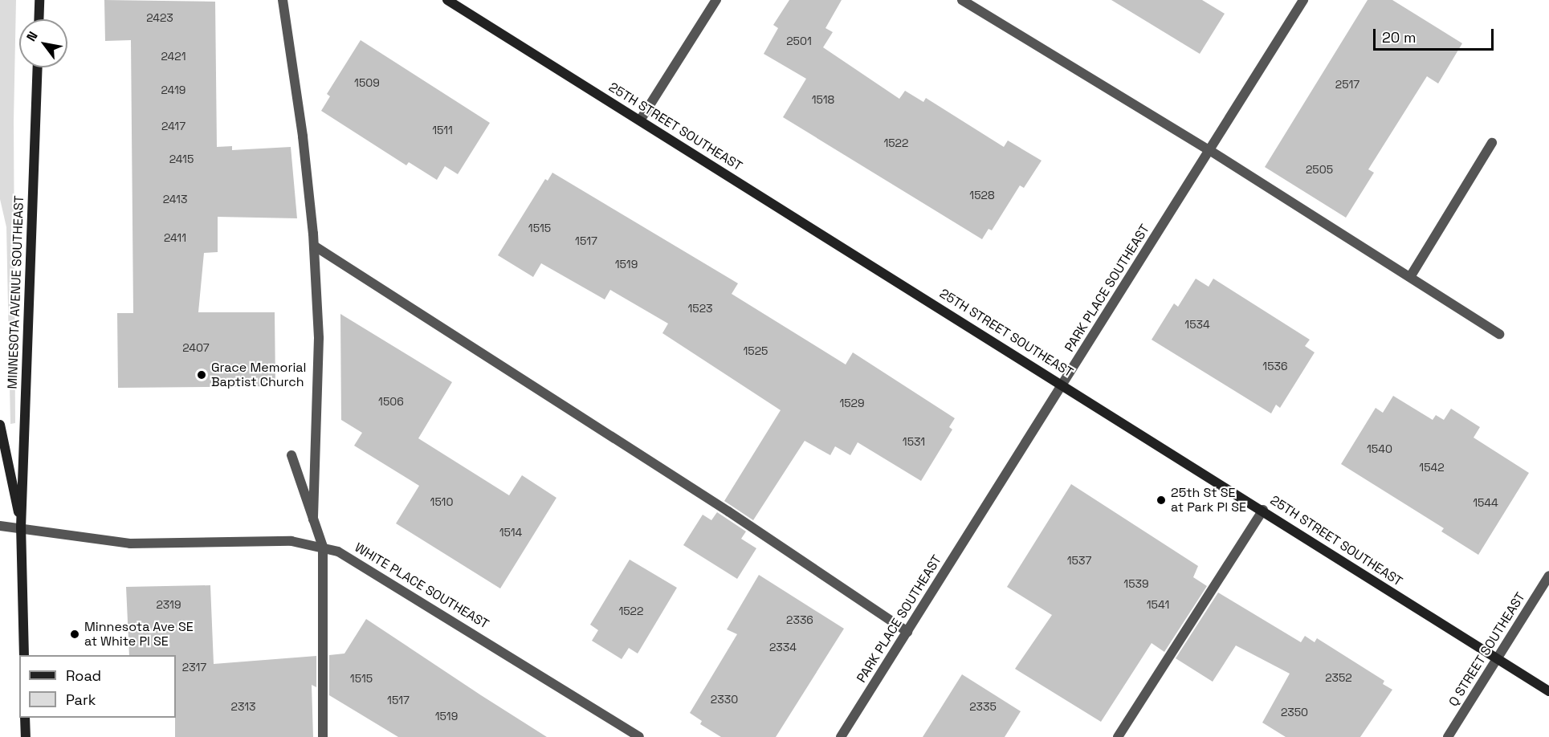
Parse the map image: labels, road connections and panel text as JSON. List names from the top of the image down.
{
  "streets": {
    "street": [
      "25TH STREET SOUTHEAST",
      "PARK PLACE SOUTHEAST",
      "MINNESOTA AVENUE SOUTHEAST",
      "WHITE PLACE SOUTHEAST",
      "Q STREET SOUTHEAST"
    ]
  },
  "crossings": [
    ["25TH STREET SOUTHEAST", "PARK PLACE SOUTHEAST"],
    ["25TH STREET SOUTHEAST", "Q STREET SOUTHEAST"],
    ["MINNESOTA AVENUE SOUTHEAST", "WHITE PLACE SOUTHEAST"]
  ],
  "places": ["Grace Memorial Baptist Church", "25th St SE at Park Pl SE", "Minnesota Ave SE at White Pl SE"],
  "house_numbers": [
    "2423",
    "2501",
    "2421",
    "1509",
    "2517",
    "2419",
    "1518",
    "2417",
    "1511",
    "1522",
    "2415",
    "2505",
    "1528",
    "2413",
    "1515",
    "2411",
    "1517",
    "1519",
    "1523",
    "1534",
    "2407",
    "1525",
    "1536",
    "1506",
    "1529",
    "1531",
    "1540",
    "1542",
    "1510",
    "1544",
    "1514",
    "1537",
    "1539",
    "2319",
    "1541",
    "1522",
    "2336",
    "2334",
    "2317",
    "2352",
    "1515",
    "2330",
    "1517",
    "2313",
    "2335",
    "2350",
    "1519"
  ],
  "legend": ["Road", "Park"],
  "scale_bar": "20 m",
  "north": "top left"
}
